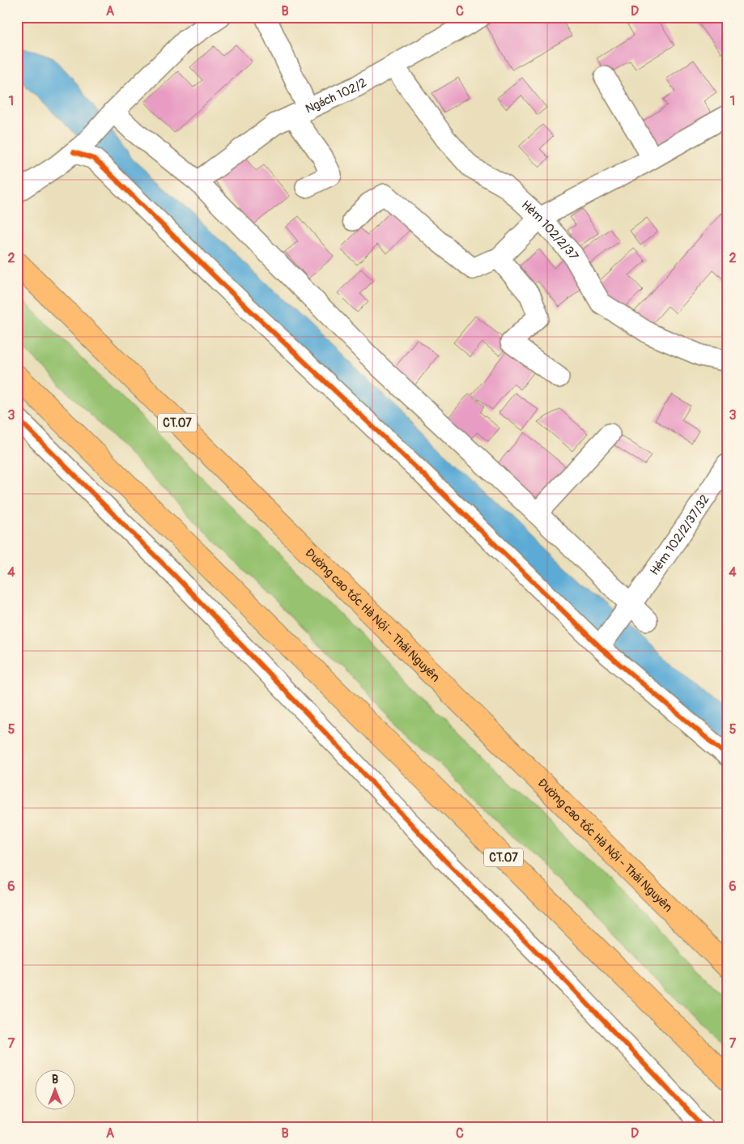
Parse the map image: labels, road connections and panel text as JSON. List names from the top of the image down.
{
  "streets": {
    "highway": ["CT.07", "Đường cao tốc Hà Nội - Thái Nguyên"],
    "street": ["Ngách 102/2", "Hẻm 102/2/37", "Hẻm 102/2/37/32"]
  },
  "crossings": [
    ["Ngách 102/2", "Hẻm 102/2/37"]
  ],
  "north": "top",
  "grid": {
    "columns": [
      "A",
      "B",
      "C",
      "D"
    ],
    "rows": [
      "1",
      "2",
      "3",
      "4",
      "5",
      "6",
      "7"
    ]
  }
}
